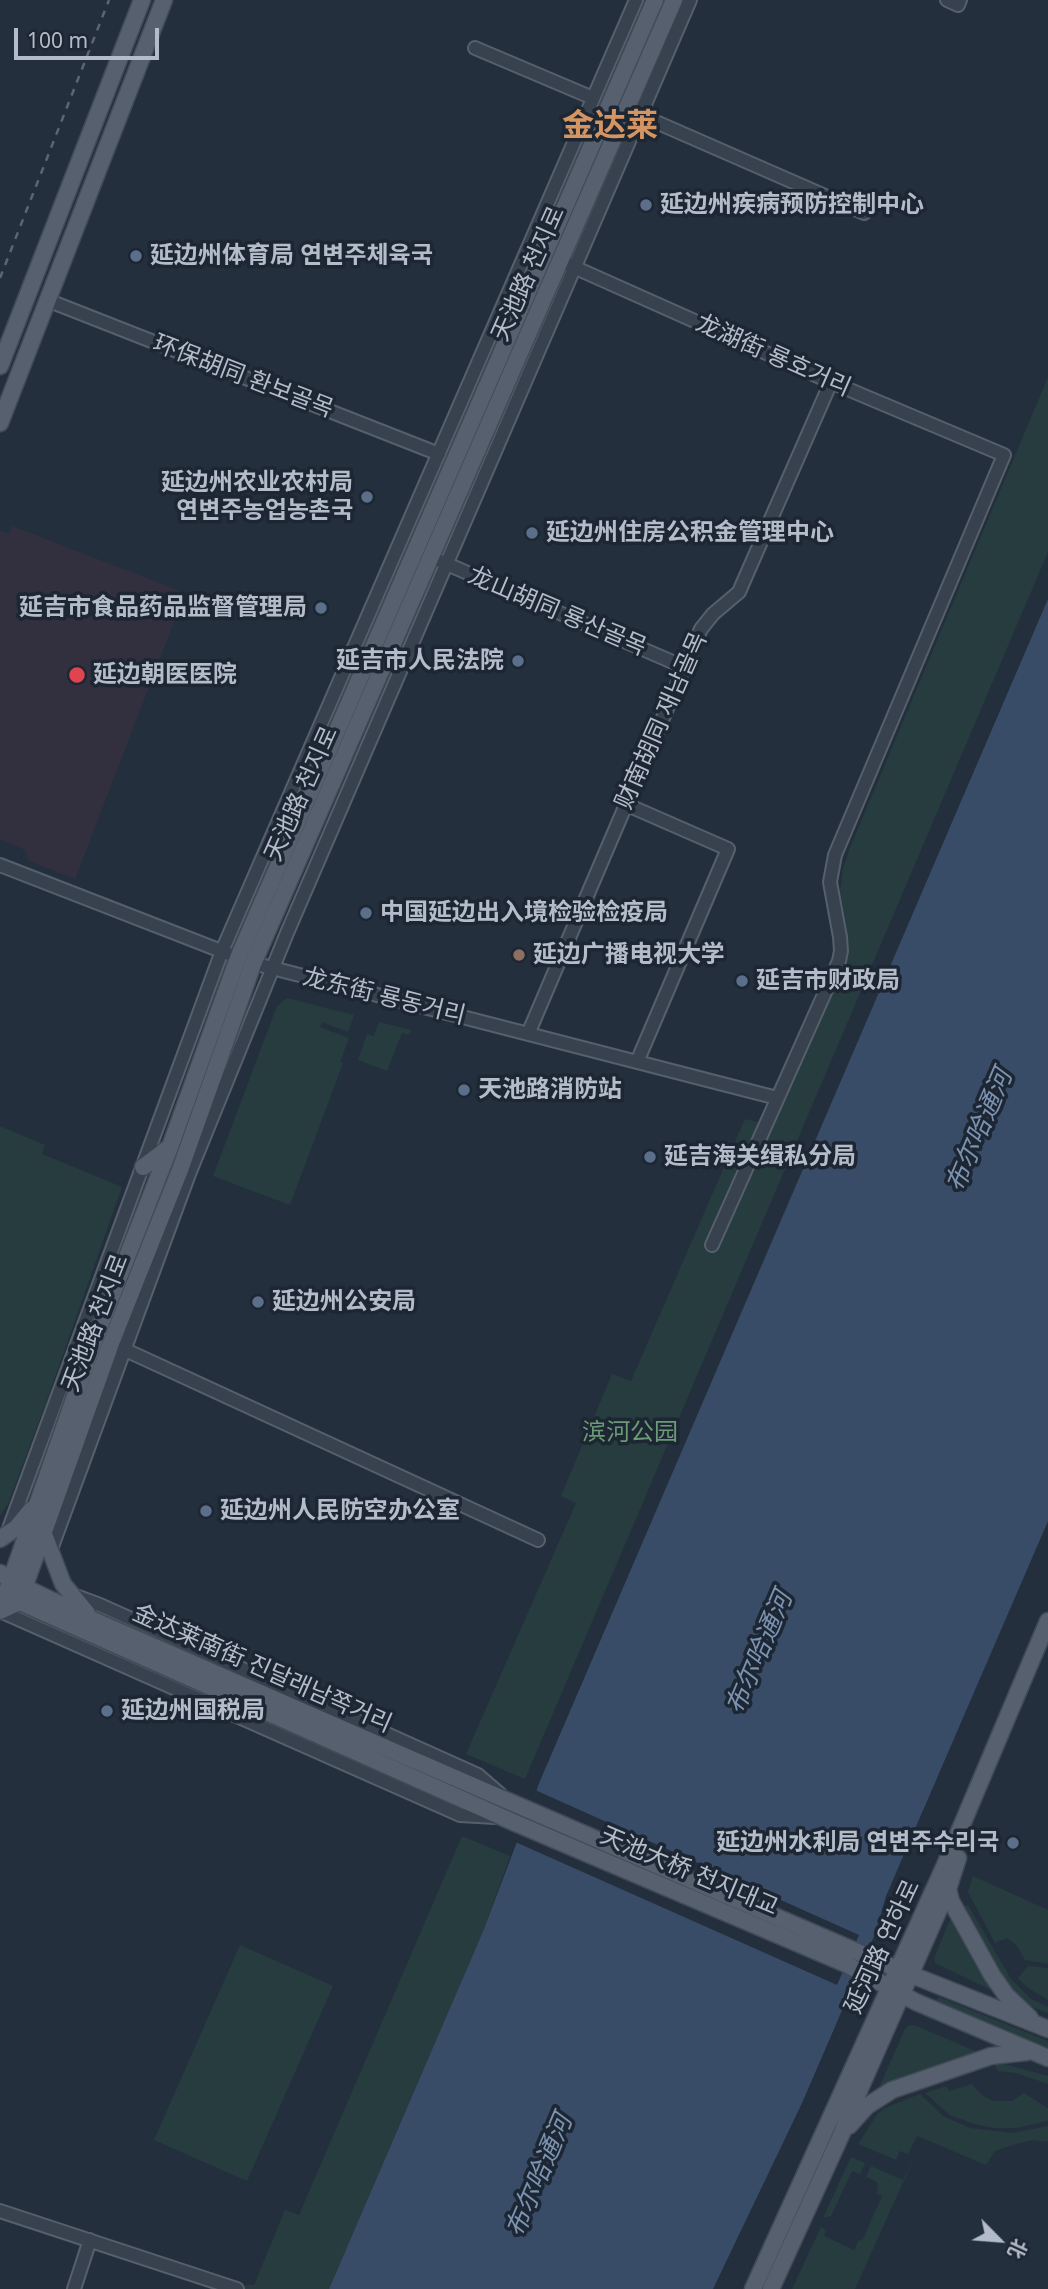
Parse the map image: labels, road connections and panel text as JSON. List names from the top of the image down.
{
  "streets": {
    "main road": [
      "天池路 천지로",
      "金达莱南街 진달래남쪽거리",
      "天池大桥 천지대교",
      "延河路 연하로"
    ],
    "street": [
      "龙湖街 룡호거리",
      "环保胡同 환보골목",
      "龙山胡同 룡산골목",
      "财南胡同 재남골목",
      "龙东街 룡동거리"
    ]
  },
  "crossings": [
    ["天池路 천지로", "龙湖街 룡호거리"],
    ["天池路 천지로", "环保胡同 환보골목"],
    ["天池路 천지로", "龙山胡同 룡산골목"],
    ["天池路 천지로", "龙东街 룡동거리"],
    ["天池路 천지로", "金达莱南街 진달래남쪽거리"],
    ["龙湖街 룡호거리", "财南胡同 재남골목"],
    ["龙湖街 룡호거리", "龙东街 룡동거리"],
    ["龙山胡同 룡산골목", "财南胡同 재남골목"],
    ["财南胡同 재남골목", "龙东街 룡동거리"],
    ["金达莱南街 진달래남쪽거리", "天池大桥 천지대교"]
  ],
  "districts": ["金达莱"],
  "water": ["布尔哈通河"],
  "parks": ["滨河公园"],
  "places": [
    "延边州疾病预防控制中心",
    "延边州体育局 연변주체육국",
    "延边州农业农村局 연변주농업농촌국",
    "延边州住房公积金管理中心",
    "延吉市食品药品监督管理局",
    "延吉市人民法院",
    "延边朝医医院",
    "中国延边出入境检验检疫局",
    "延边广播电视大学",
    "延吉市财政局",
    "天池路消防站",
    "延吉海关缉私分局",
    "延边州公安局",
    "延边州人民防空办公室",
    "延边州国税局",
    "延边州水利局 연변주수리국"
  ],
  "scale_bar": "100 m",
  "north": "bottom right"
}
